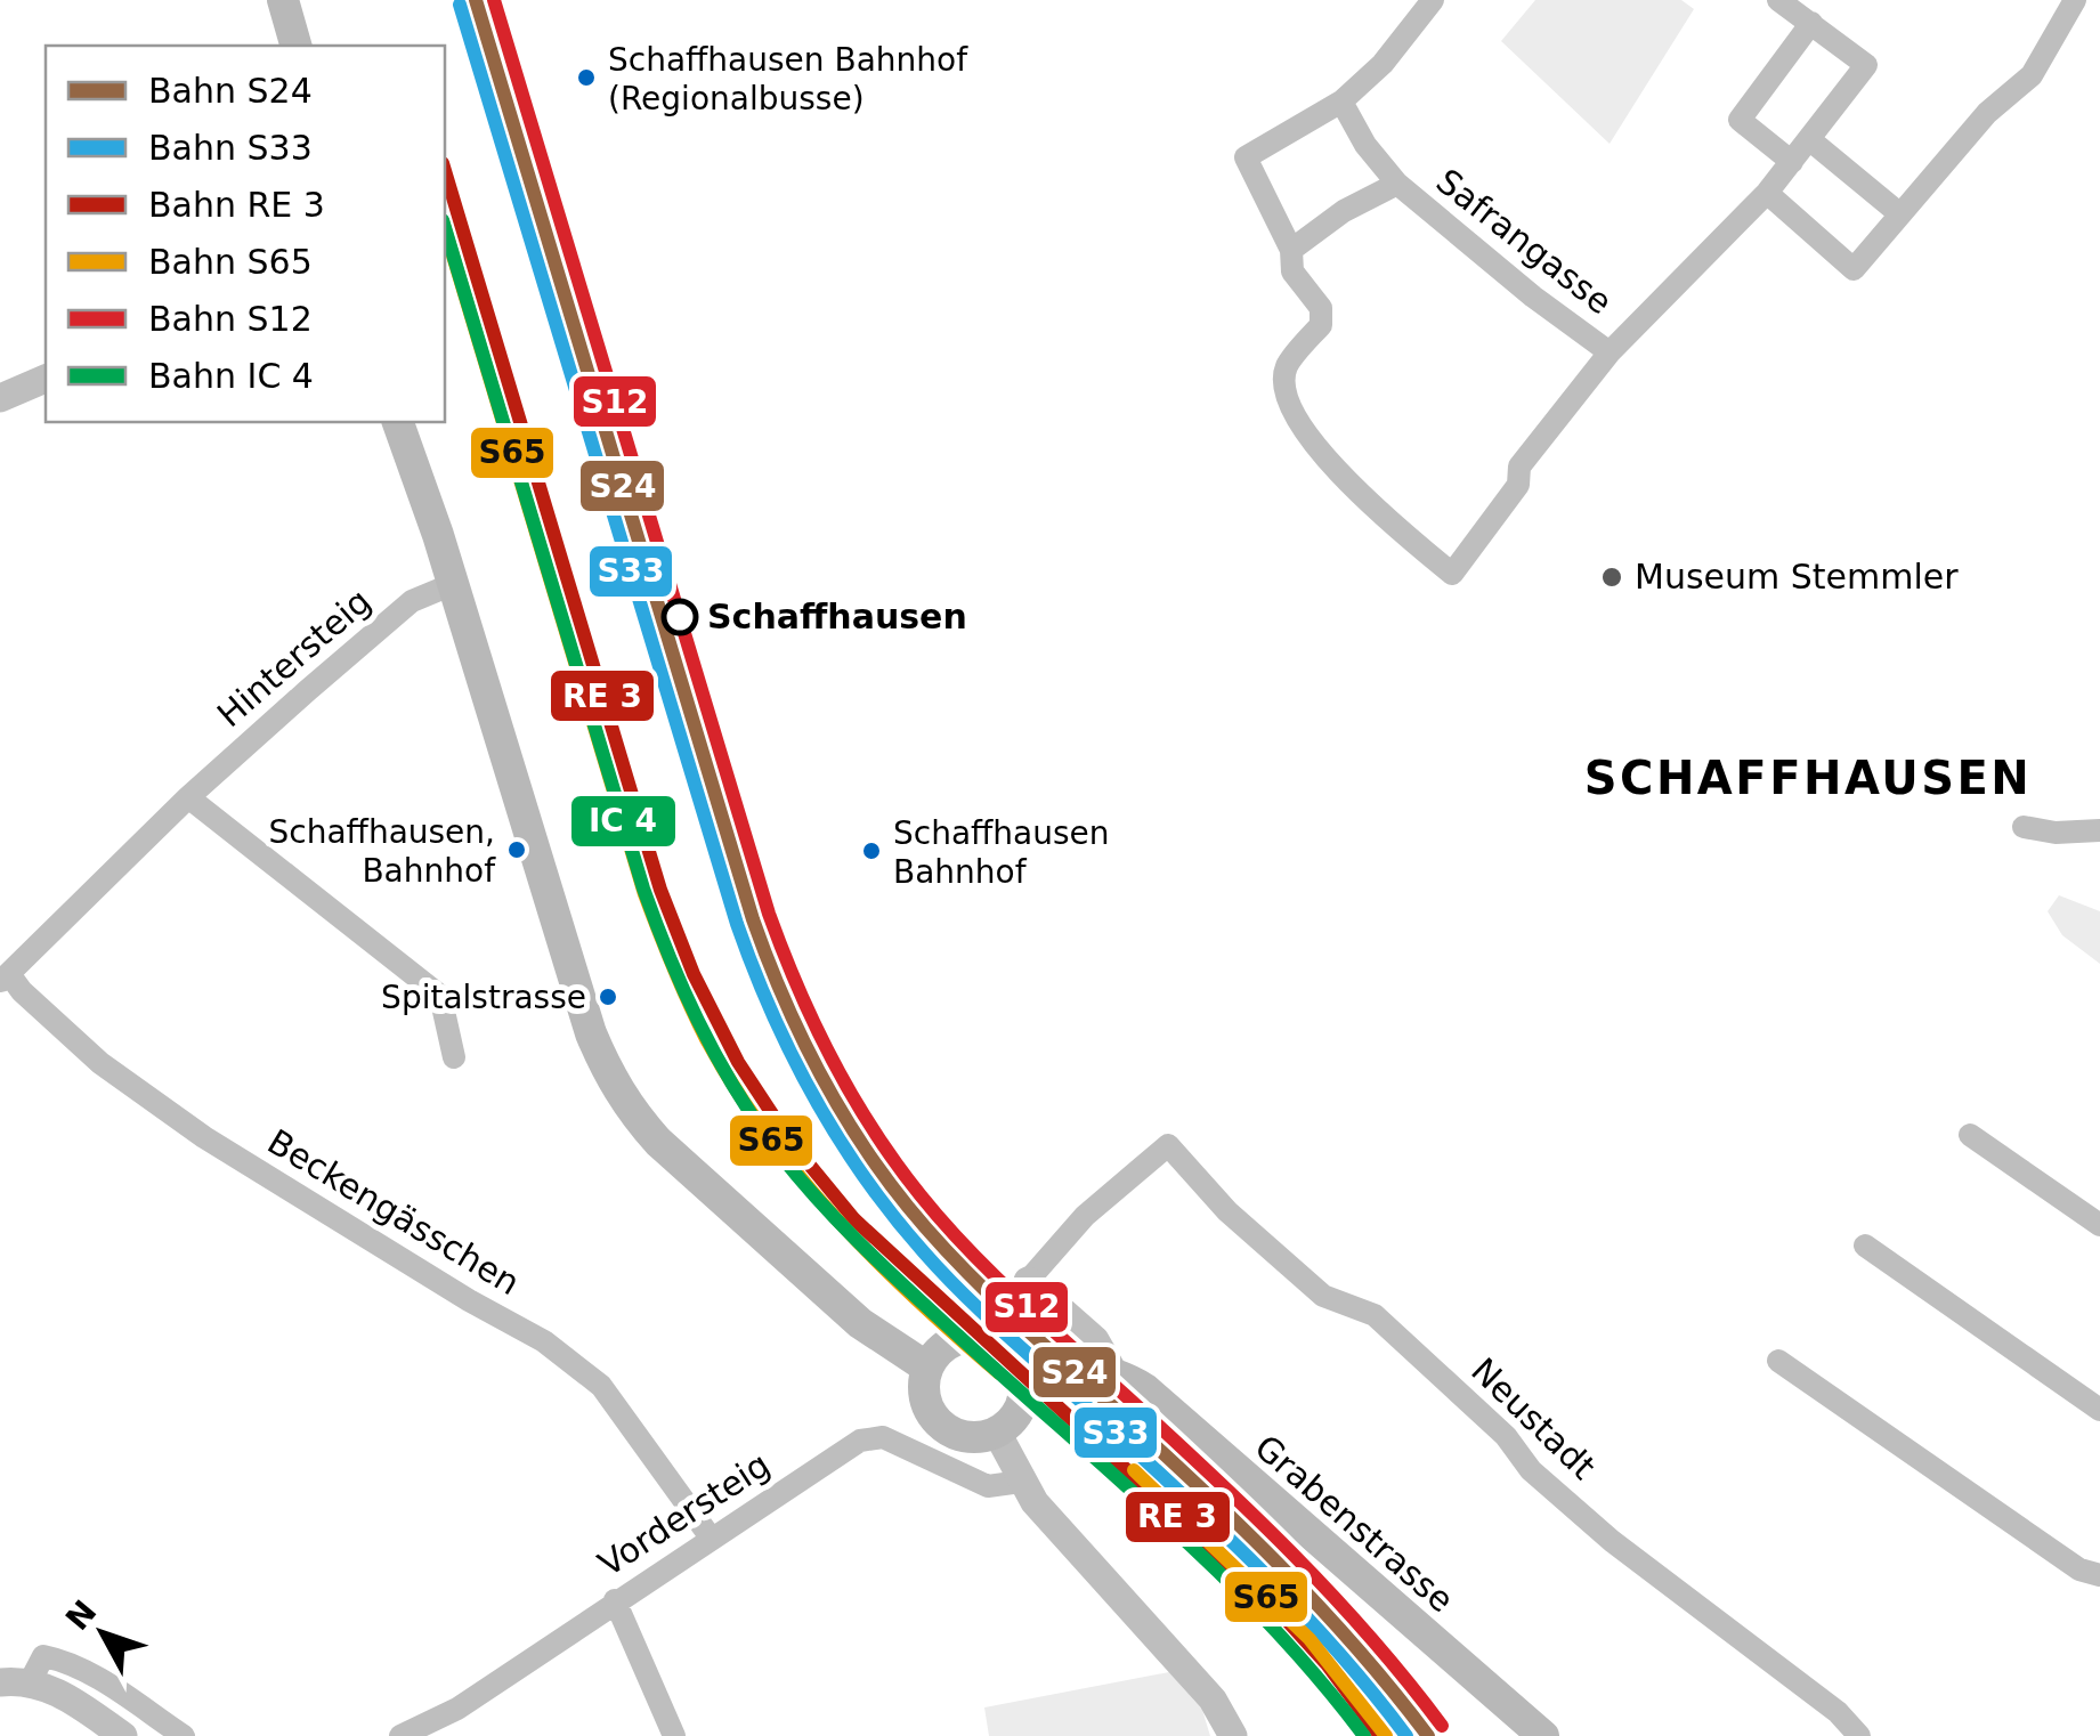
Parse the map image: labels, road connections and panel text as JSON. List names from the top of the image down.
{
  "streets": {
    "main road": ["Grabenstrasse"],
    "street": [
      "Safrangasse",
      "Hintersteig",
      "Beckengässchen",
      "Neustadt",
      "Vordersteig"
    ]
  },
  "crossings": [
    ["Hintersteig", "Beckengässchen"],
    ["Beckengässchen", "Vordersteig"],
    ["Neustadt", "Grabenstrasse"]
  ],
  "districts": ["SCHAFFHAUSEN"],
  "places": [
    "Schaffhausen Bahnhof (Regionalbusse)",
    "Museum Stemmler",
    "Schaffhausen",
    "Schaffhausen, Bahnhof",
    "Schaffhausen Bahnhof",
    "Spitalstrasse"
  ],
  "lines": [
    "rail line S24",
    "rail line S12",
    "rail line S33",
    "rail line S65"
  ],
  "legend": [
    "Bahn S24",
    "Bahn S33",
    "Bahn RE 3",
    "Bahn S65",
    "Bahn S12",
    "Bahn IC 4"
  ],
  "north": "top left"
}
